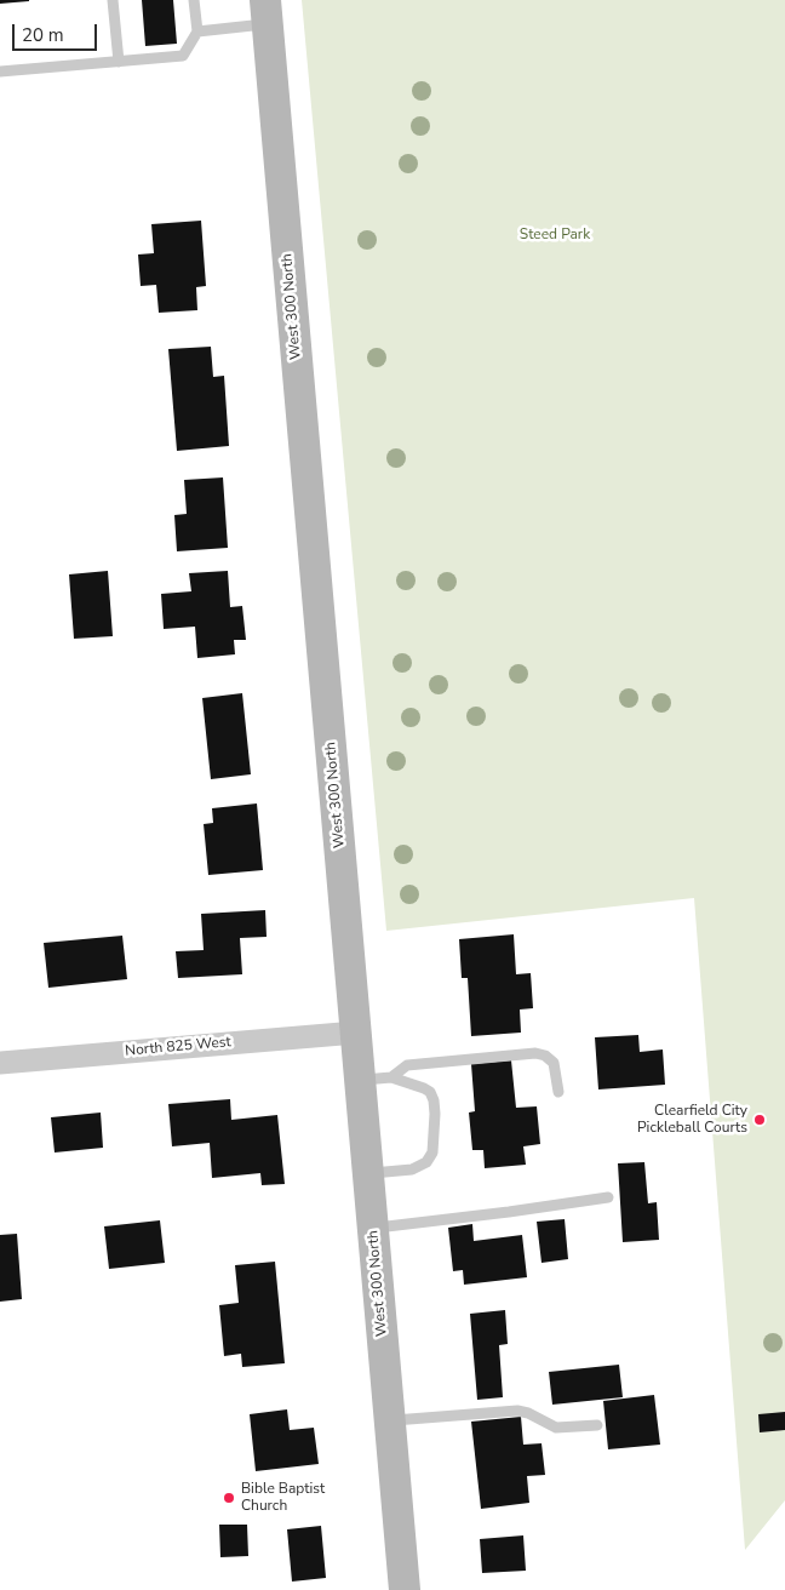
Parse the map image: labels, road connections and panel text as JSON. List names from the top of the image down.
{
  "streets": {
    "main road": ["West 300 North"],
    "street": ["North 825 West"]
  },
  "crossings": [
    ["West 300 North", "North 825 West"]
  ],
  "parks": ["Steed Park"],
  "places": ["Clearfield City Pickleball Courts", "Bible Baptist Church"],
  "scale_bar": "20 m"
}
